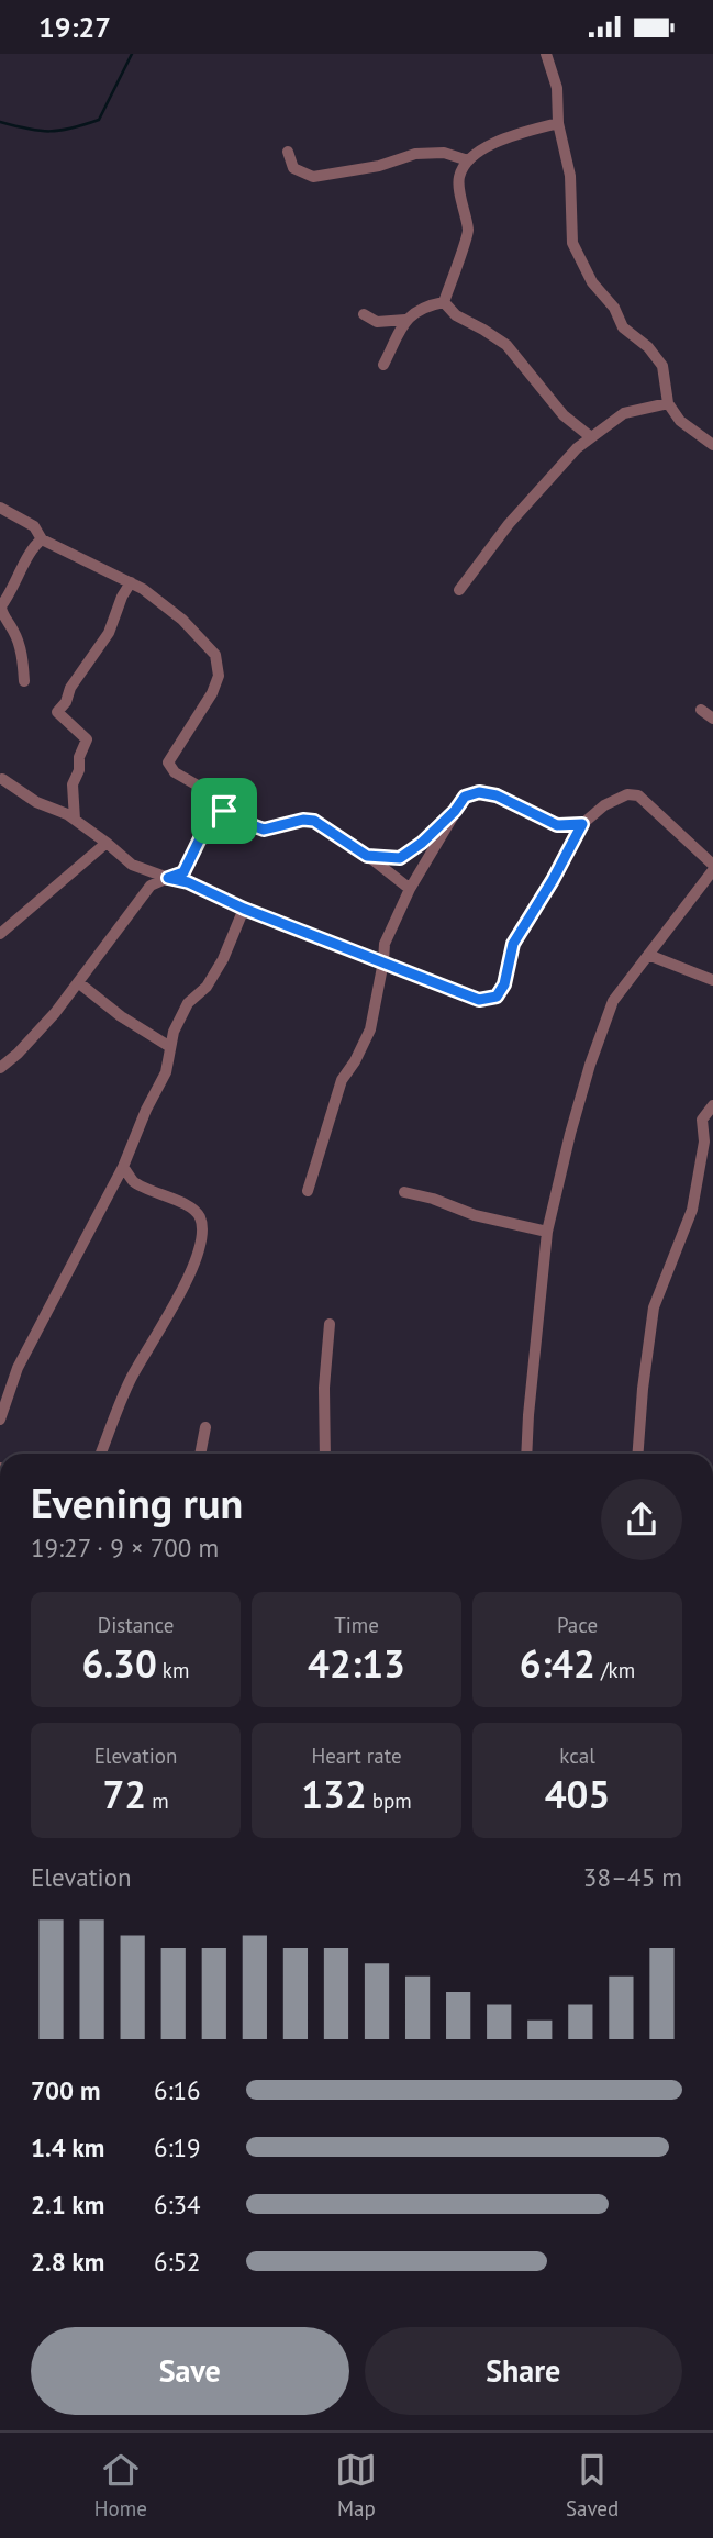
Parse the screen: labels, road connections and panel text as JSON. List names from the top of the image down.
{
  "page": {
    "status": "19:27",
    "heading": ["Evening run", "19:27 · 9 × 700 m"],
    "stats": [
      ["Distance", "6.30 km"],
      ["Time", "42:13"],
      ["Pace", "6:42 /km"],
      ["Elevation", "72 m"],
      ["Heart rate", "132 bpm"],
      ["kcal", "405"]
    ],
    "chart": ["Elevation", "38–45 m"],
    "list": [
      {
        "name": "700 m",
        "note": "6:16"
      },
      {
        "name": "1.4 km",
        "note": "6:19"
      },
      {
        "name": "2.1 km",
        "note": "6:34"
      },
      {
        "name": "2.8 km",
        "note": "6:52"
      }
    ],
    "buttons": ["Save", "Share"],
    "tabs": ["Home", "Map", "Saved"]
  }
}
